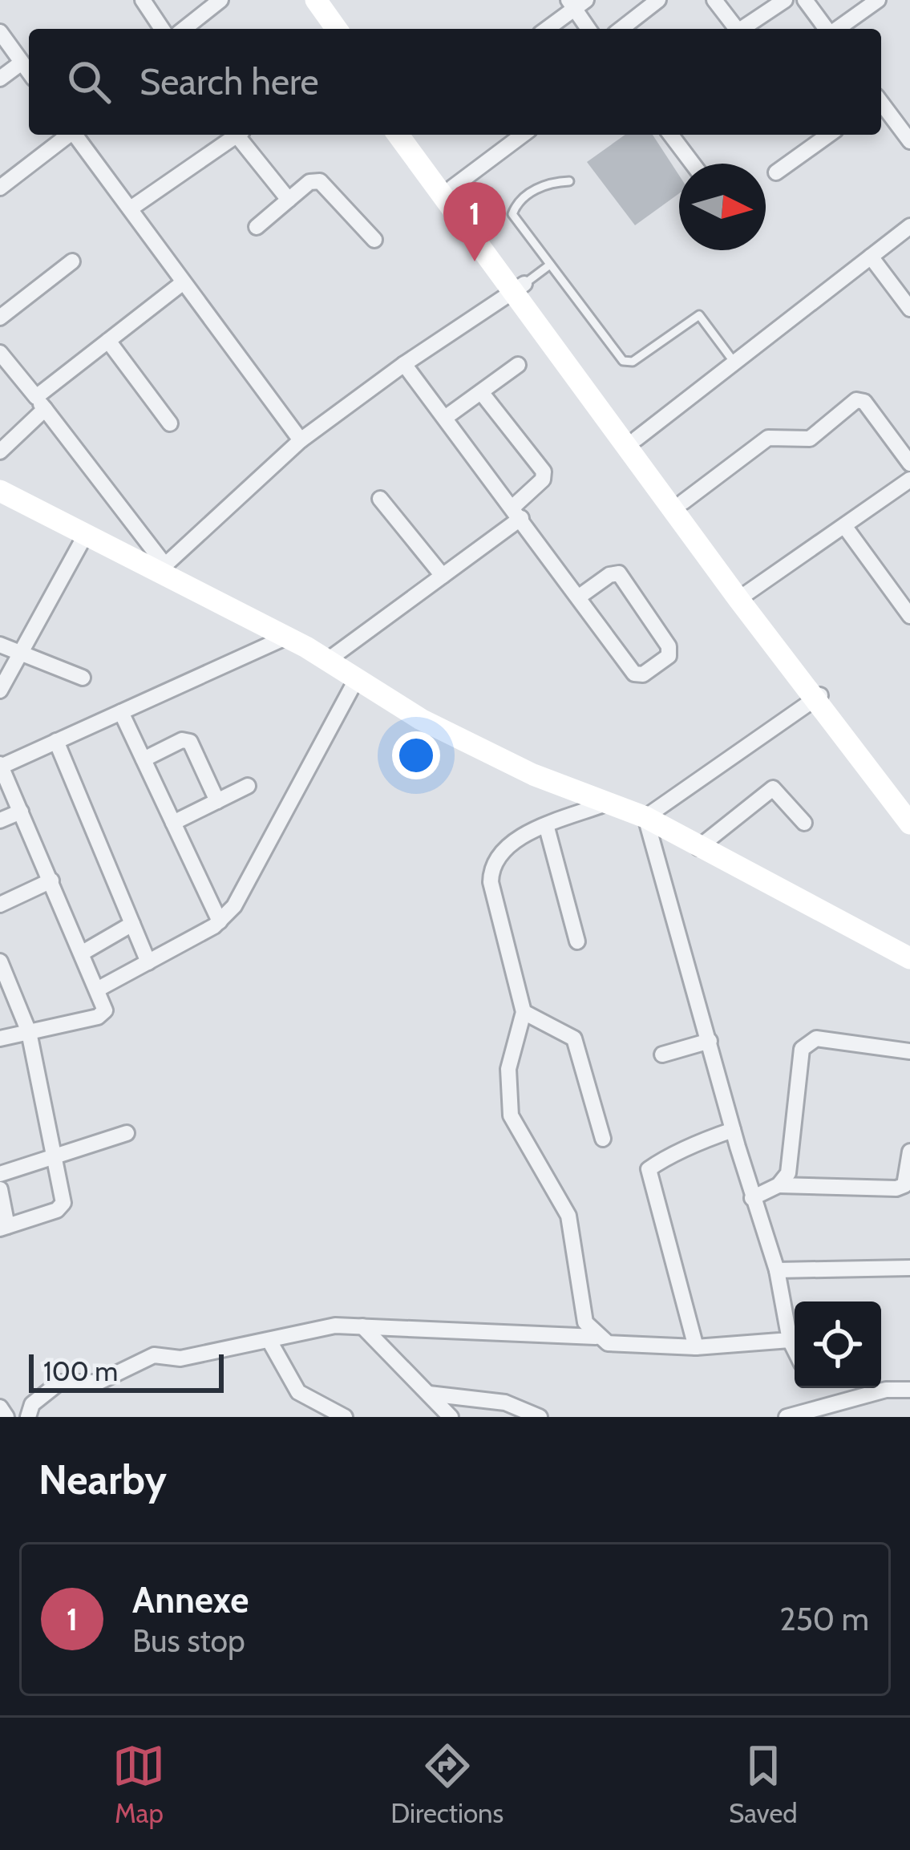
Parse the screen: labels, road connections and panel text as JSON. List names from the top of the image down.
{
  "scale_bar": "100 m",
  "north": "right",
  "page": {
    "search": "Search here",
    "pins": "1",
    "scale": "100 m",
    "heading": "Nearby",
    "list": [
      {
        "mark": "1",
        "name": "Annexe",
        "note": "Bus stop",
        "value": "250 m"
      }
    ],
    "nav": ["Map", "Directions", "Saved"]
  }
}
